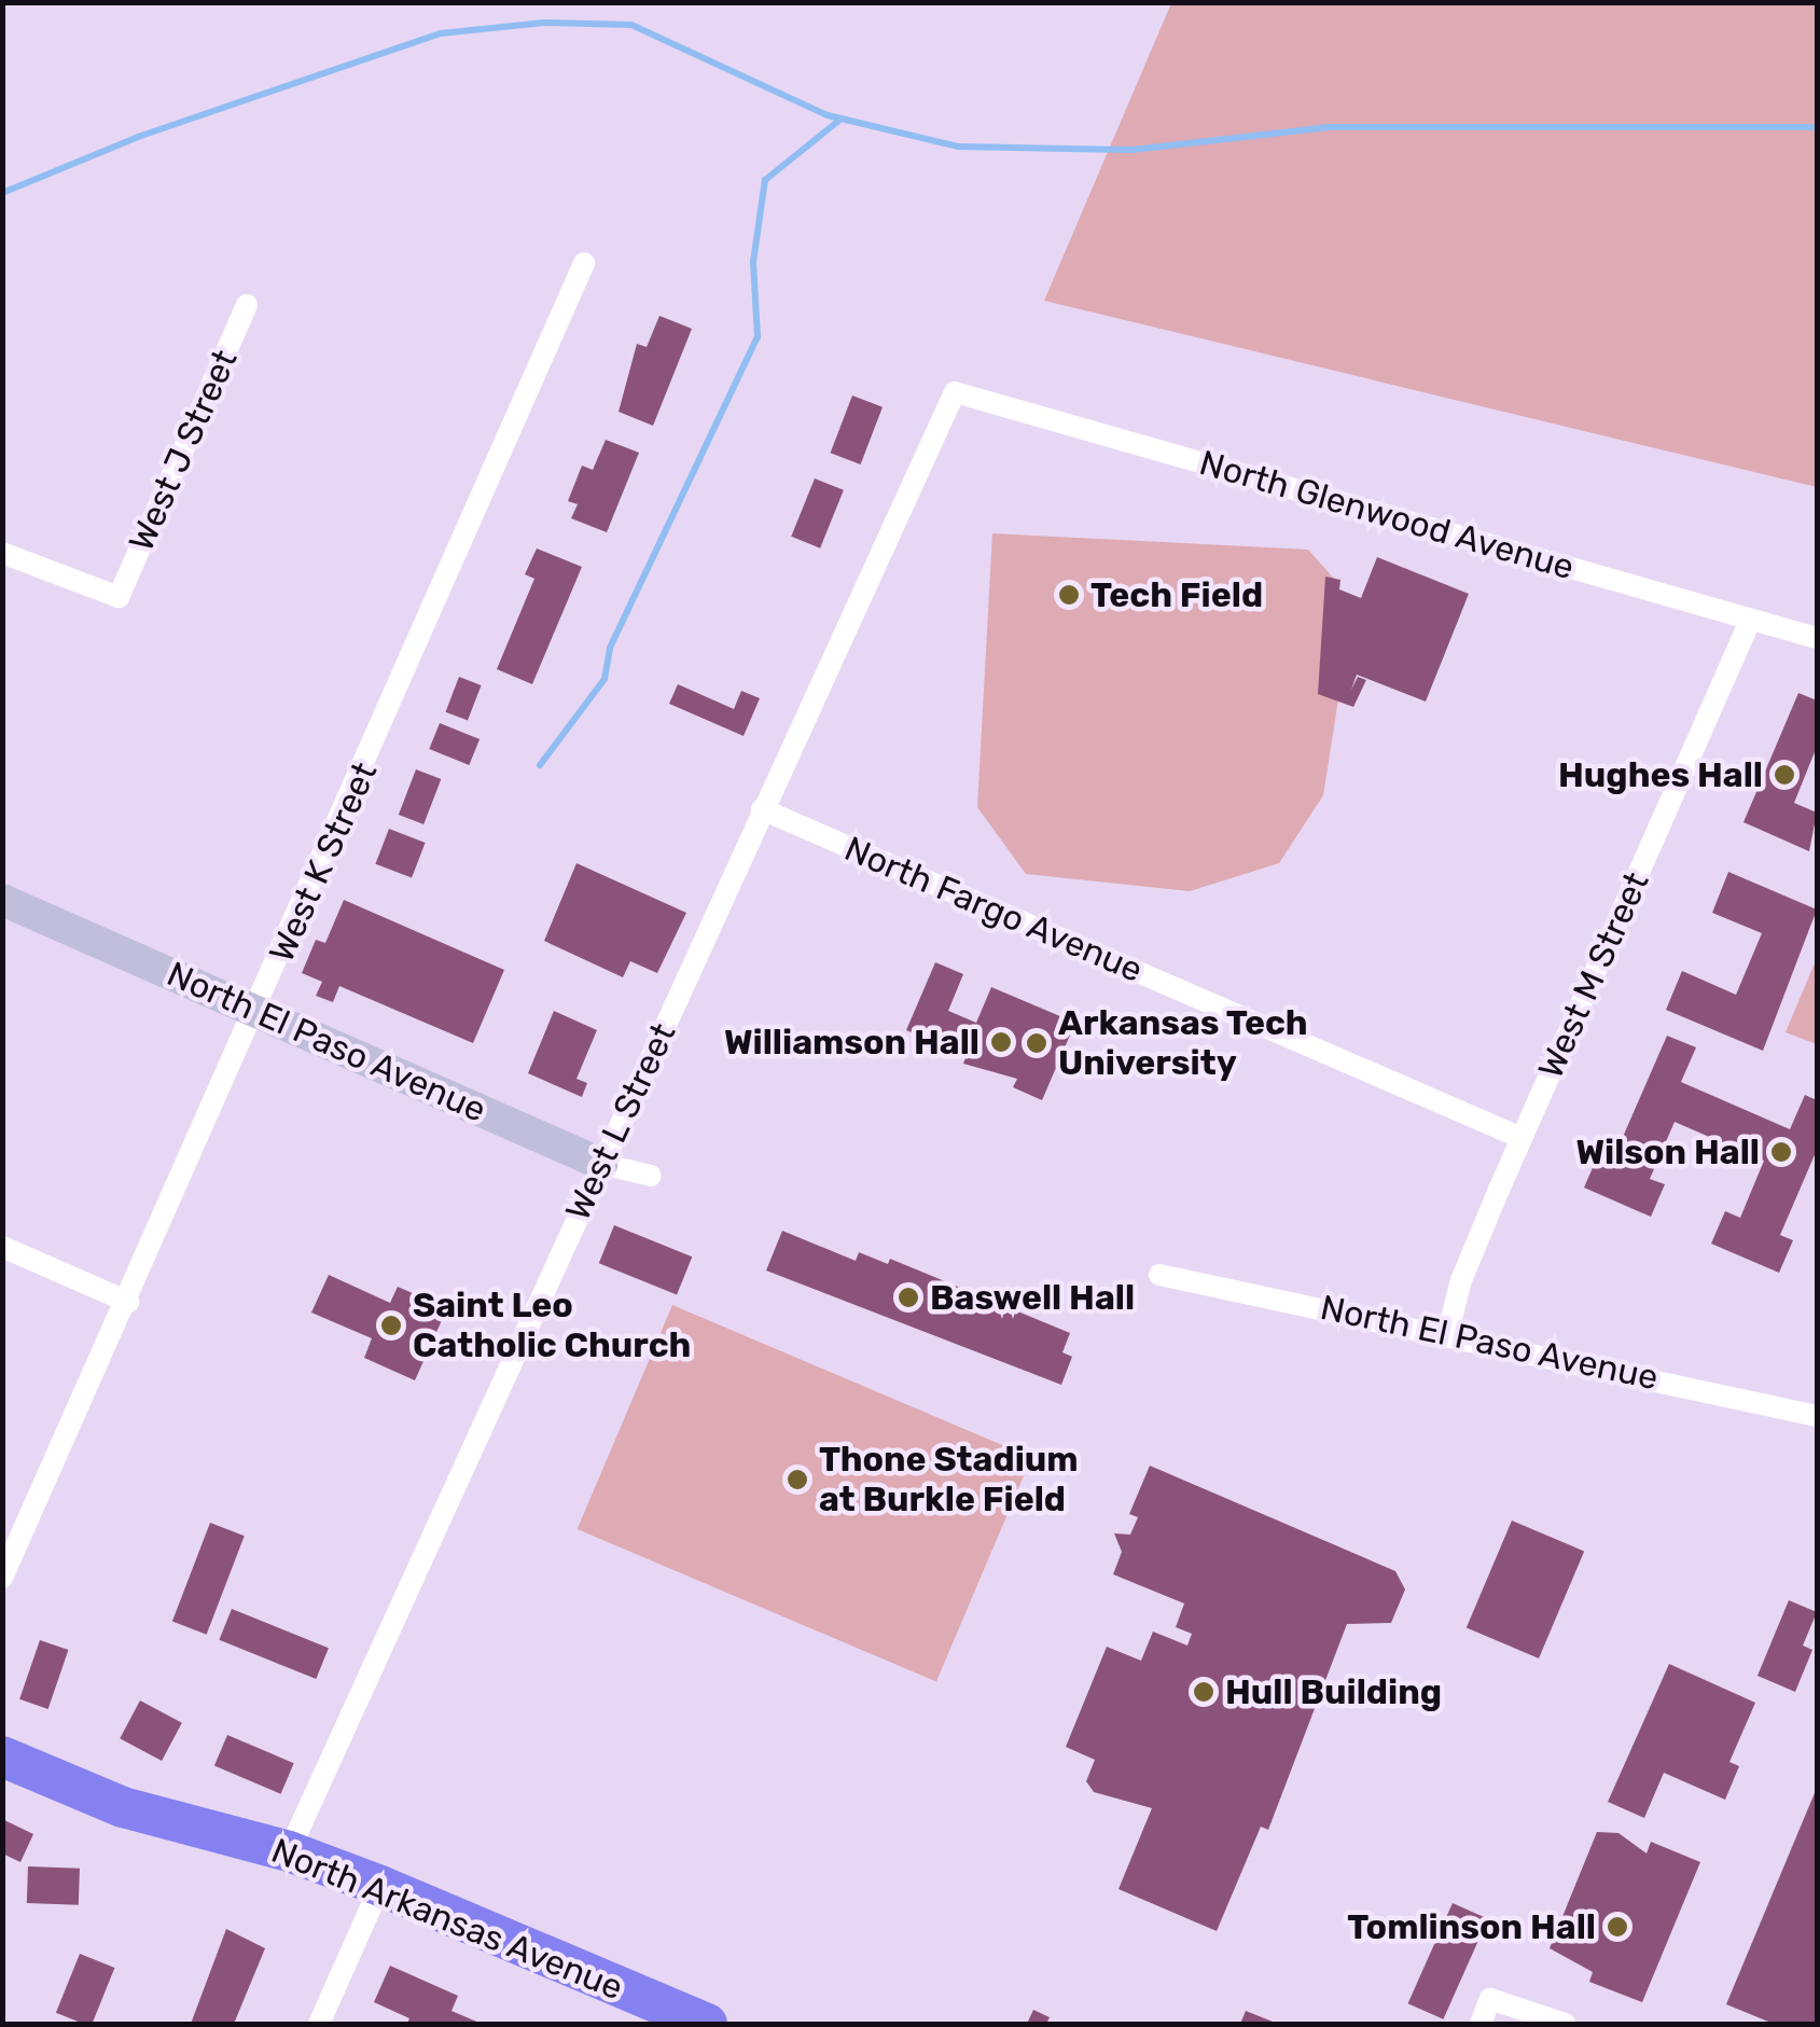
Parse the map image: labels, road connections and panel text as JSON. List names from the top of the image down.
{
  "streets": {
    "highway": ["North Arkansas Avenue"],
    "street": [
      "West J Street",
      "North Glenwood Avenue",
      "West K Street",
      "North Fargo Avenue",
      "West M Street",
      "North El Paso Avenue",
      "West L Street"
    ]
  },
  "crossings": [
    ["North Glenwood Avenue", "West M Street"],
    ["North Glenwood Avenue", "West L Street"],
    ["West K Street", "North El Paso Avenue"],
    ["North Fargo Avenue", "West M Street"],
    ["North Fargo Avenue", "West L Street"],
    ["West M Street", "North El Paso Avenue"],
    ["North El Paso Avenue", "West L Street"],
    ["West L Street", "North Arkansas Avenue"]
  ],
  "places": [
    "Tech Field",
    "Hughes Hall",
    "Williamson Hall",
    "Arkansas Tech University",
    "Wilson Hall",
    "Baswell Hall",
    "Saint Leo Catholic Church",
    "Thone Stadium at Burkle Field",
    "Hull Building",
    "Tomlinson Hall"
  ]
}
